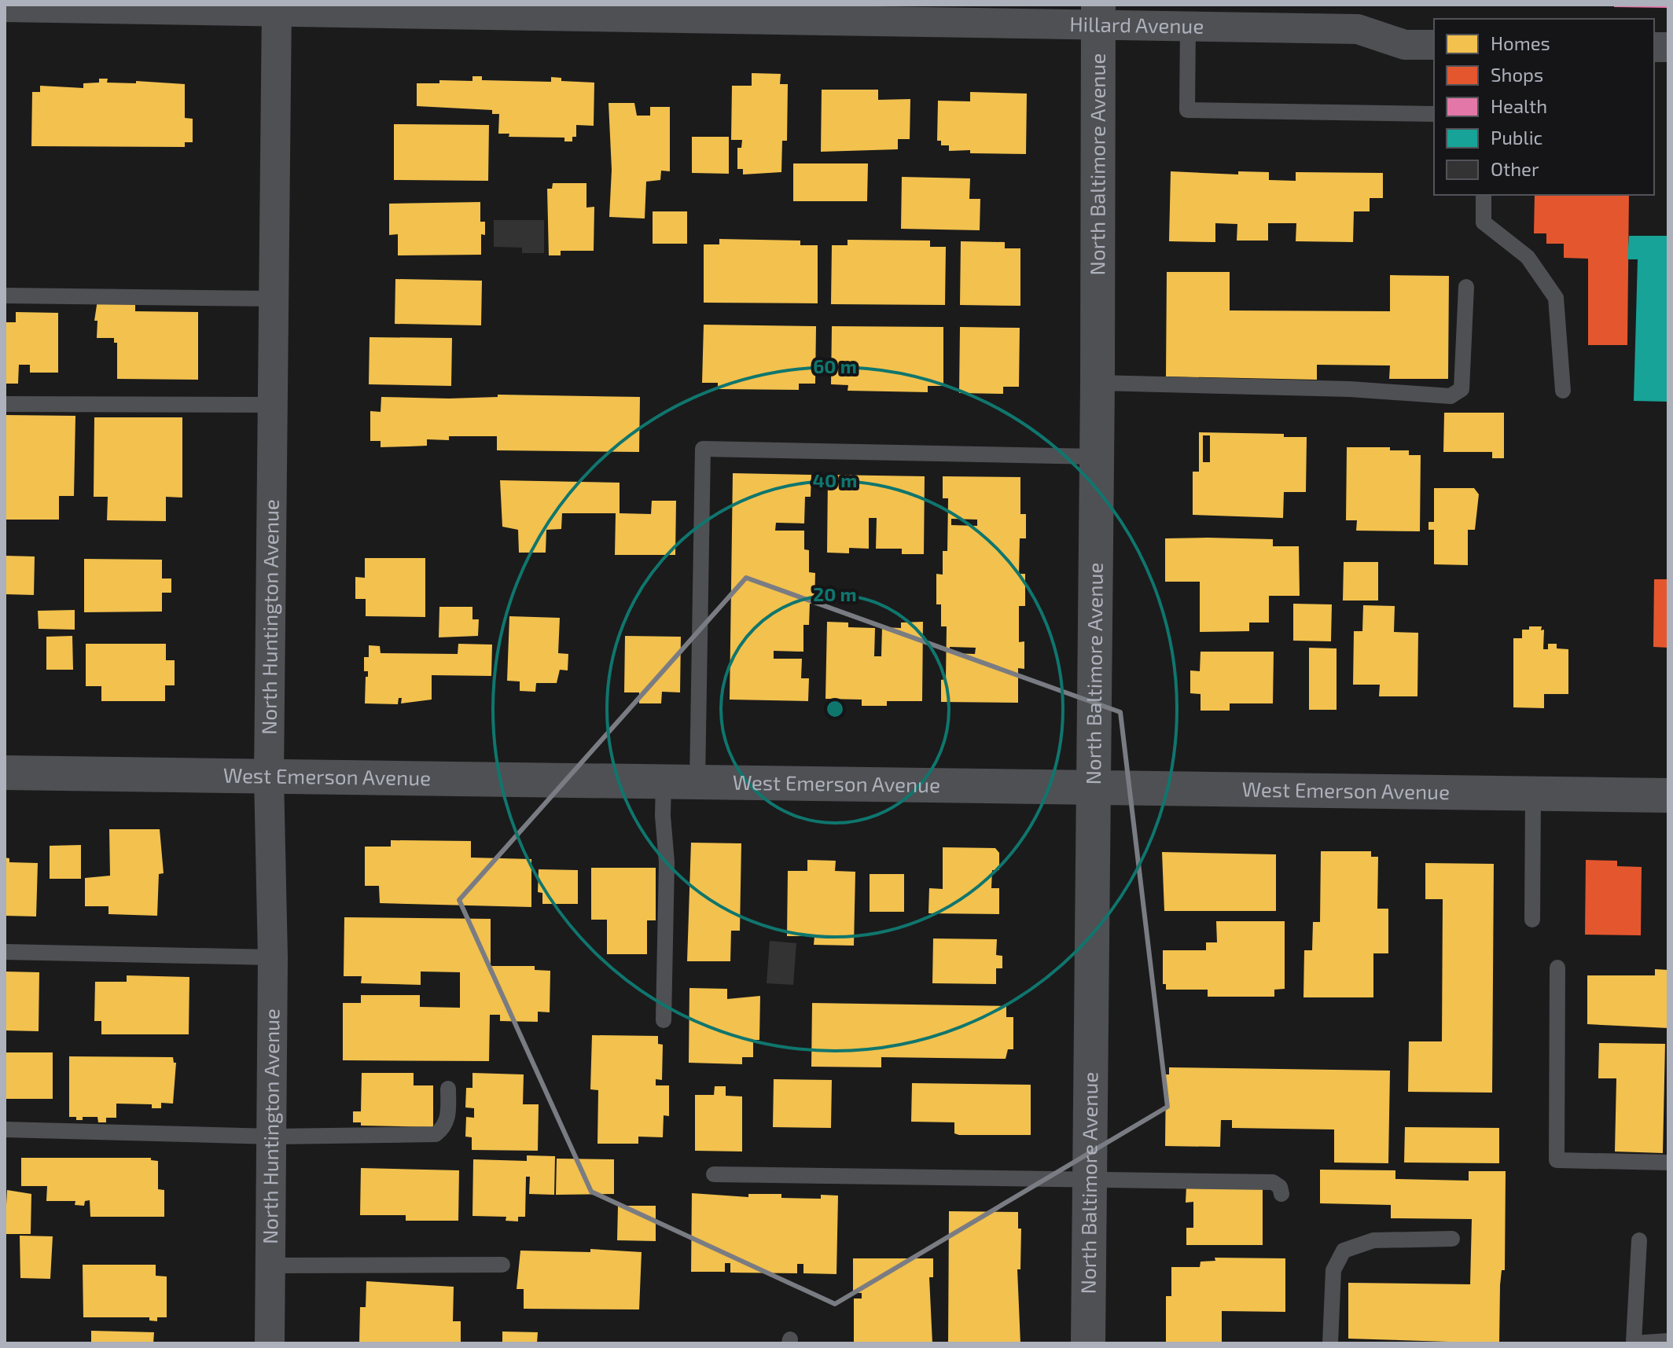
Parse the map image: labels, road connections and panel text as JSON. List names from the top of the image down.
{
  "streets": {
    "street": [
      "Hillard Avenue",
      "North Baltimore Avenue",
      "North Huntington Avenue",
      "West Emerson Avenue"
    ]
  },
  "crossings": [
    ["Hillard Avenue", "North Baltimore Avenue"],
    ["Hillard Avenue", "North Huntington Avenue"],
    ["North Baltimore Avenue", "West Emerson Avenue"],
    ["North Huntington Avenue", "West Emerson Avenue"]
  ],
  "legend": [
    "Homes",
    "Shops",
    "Health",
    "Public",
    "Other"
  ],
  "rings": ["60 m", "40 m", "20 m"]
}
